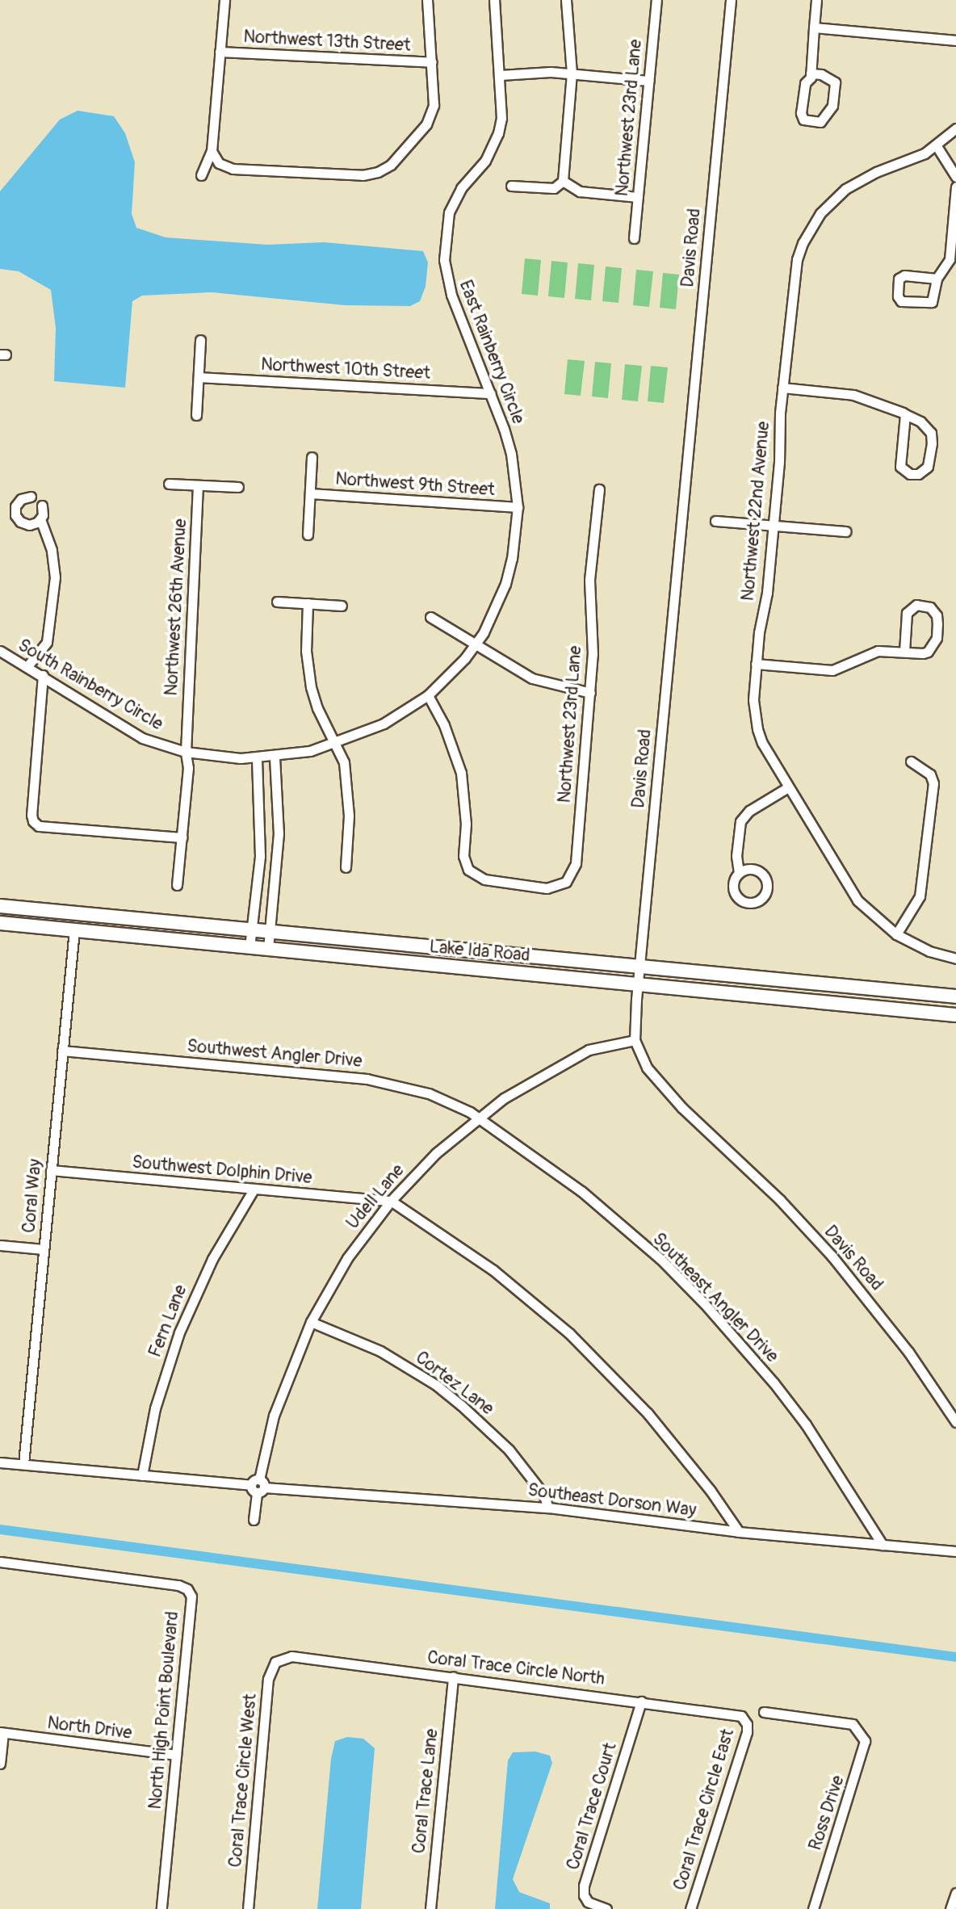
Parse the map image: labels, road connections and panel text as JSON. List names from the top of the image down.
{
  "streets": {
    "street": [
      "Northwest 13th Street",
      "Northwest 23rd Lane",
      "Davis Road",
      "East Rainberry Circle",
      "Northwest 10th Street",
      "Northwest 9th Street",
      "Northwest 22nd Avenue",
      "Northwest 26th Avenue",
      "South Rainberry Circle",
      "Lake Ida Road",
      "Southwest Angler Drive",
      "Southwest Dolphin Drive",
      "Coral Way",
      "Udell Lane",
      "Southeast Angler Drive",
      "Fern Lane",
      "Cortez Lane",
      "Southeast Dorson Way",
      "Coral Trace Circle North",
      "North High Point Boulevard",
      "North Drive",
      "Coral Trace Circle West",
      "Coral Trace Lane",
      "Coral Trace Court",
      "Coral Trace Circle East",
      "Ross Drive"
    ]
  },
  "crossings": [
    ["Northwest 23rd Lane", "South Rainberry Circle"],
    ["Davis Road", "Lake Ida Road"],
    ["Davis Road", "Udell Lane"],
    ["East Rainberry Circle", "Northwest 10th Street"],
    ["East Rainberry Circle", "Northwest 9th Street"],
    ["East Rainberry Circle", "South Rainberry Circle"],
    ["Northwest 26th Avenue", "South Rainberry Circle"],
    ["Lake Ida Road", "Coral Way"],
    ["Southwest Angler Drive", "Coral Way"],
    ["Southwest Angler Drive", "Udell Lane"],
    ["Southwest Angler Drive", "Southeast Angler Drive"],
    ["Southwest Dolphin Drive", "Coral Way"],
    ["Southwest Dolphin Drive", "Udell Lane"],
    ["Southwest Dolphin Drive", "Fern Lane"],
    ["Coral Way", "Southeast Dorson Way"],
    ["Udell Lane", "Southeast Angler Drive"],
    ["Udell Lane", "Cortez Lane"],
    ["Udell Lane", "Southeast Dorson Way"],
    ["Southeast Angler Drive", "Southeast Dorson Way"],
    ["Fern Lane", "Southeast Dorson Way"],
    ["Cortez Lane", "Southeast Dorson Way"],
    ["Coral Trace Circle North", "Coral Trace Circle West"],
    ["Coral Trace Circle North", "Coral Trace Lane"],
    ["Coral Trace Circle North", "Coral Trace Court"],
    ["Coral Trace Circle North", "Coral Trace Circle East"],
    ["North High Point Boulevard", "North Drive"]
  ]
}
